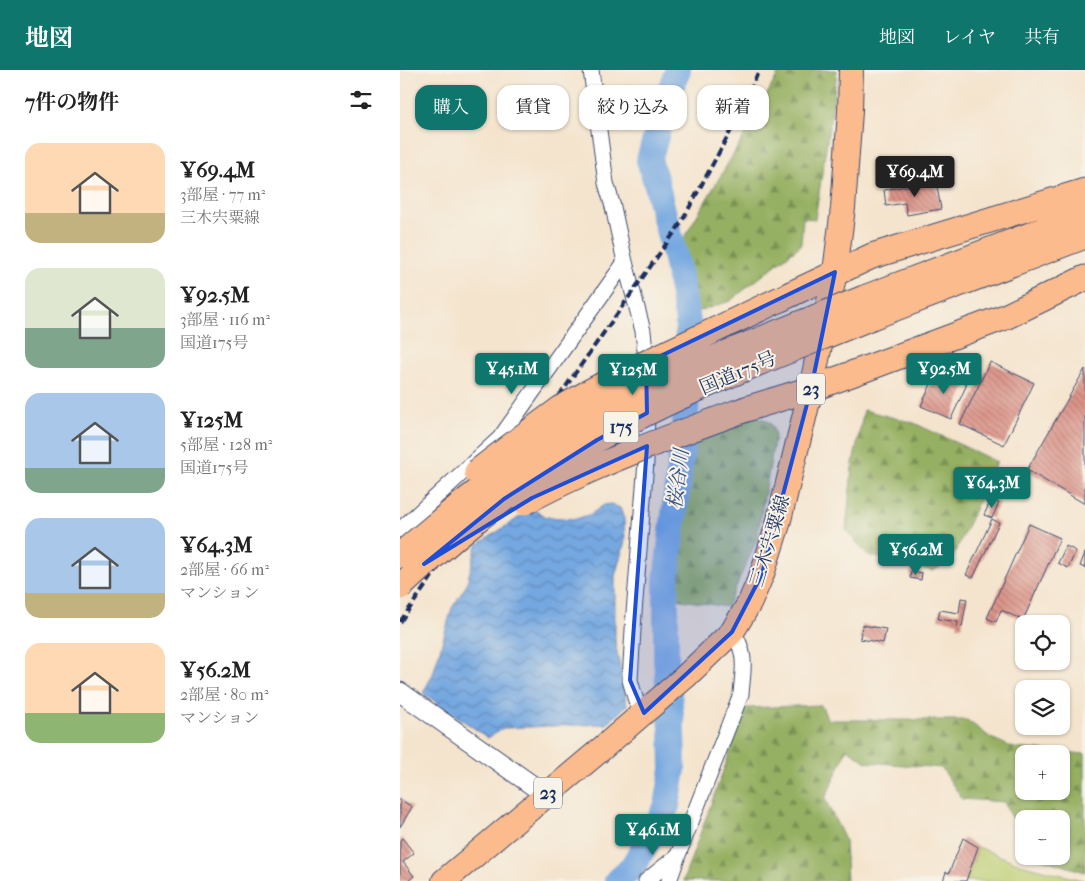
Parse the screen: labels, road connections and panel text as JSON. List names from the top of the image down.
{
  "streets": {
    "highway": ["国道175号", "175"],
    "main road": ["23", "三木宍粟線"]
  },
  "crossings": [
    ["国道175号", "175"],
    ["175", "三木宍粟線"]
  ],
  "water": ["桜谷川"],
  "page": {
    "header": "地図",
    "nav": ["地図", "レイヤ", "共有"],
    "heading": "7件の物件",
    "chip": [
      "購入",
      "賃貸",
      "絞り込み",
      "新着"
    ],
    "list": [
      {
        "name": "¥69.4M",
        "note": "3部屋 · 77 m² · 三木宍粟線"
      },
      {
        "name": "¥92.5M",
        "note": "3部屋 · 116 m² · 国道175号"
      },
      {
        "name": "¥125M",
        "note": "5部屋 · 128 m² · 国道175号"
      },
      {
        "name": "¥64.3M",
        "note": "2部屋 · 66 m² · マンション"
      },
      {
        "name": "¥56.2M",
        "note": "2部屋 · 80 m² · マンション"
      }
    ],
    "price": [
      "¥69.4M",
      "¥45.1M",
      "¥92.5M",
      "¥125M",
      "¥64.3M",
      "¥56.2M",
      "¥46.1M"
    ],
    "map_buttons": ["+", "−"]
  }
}
